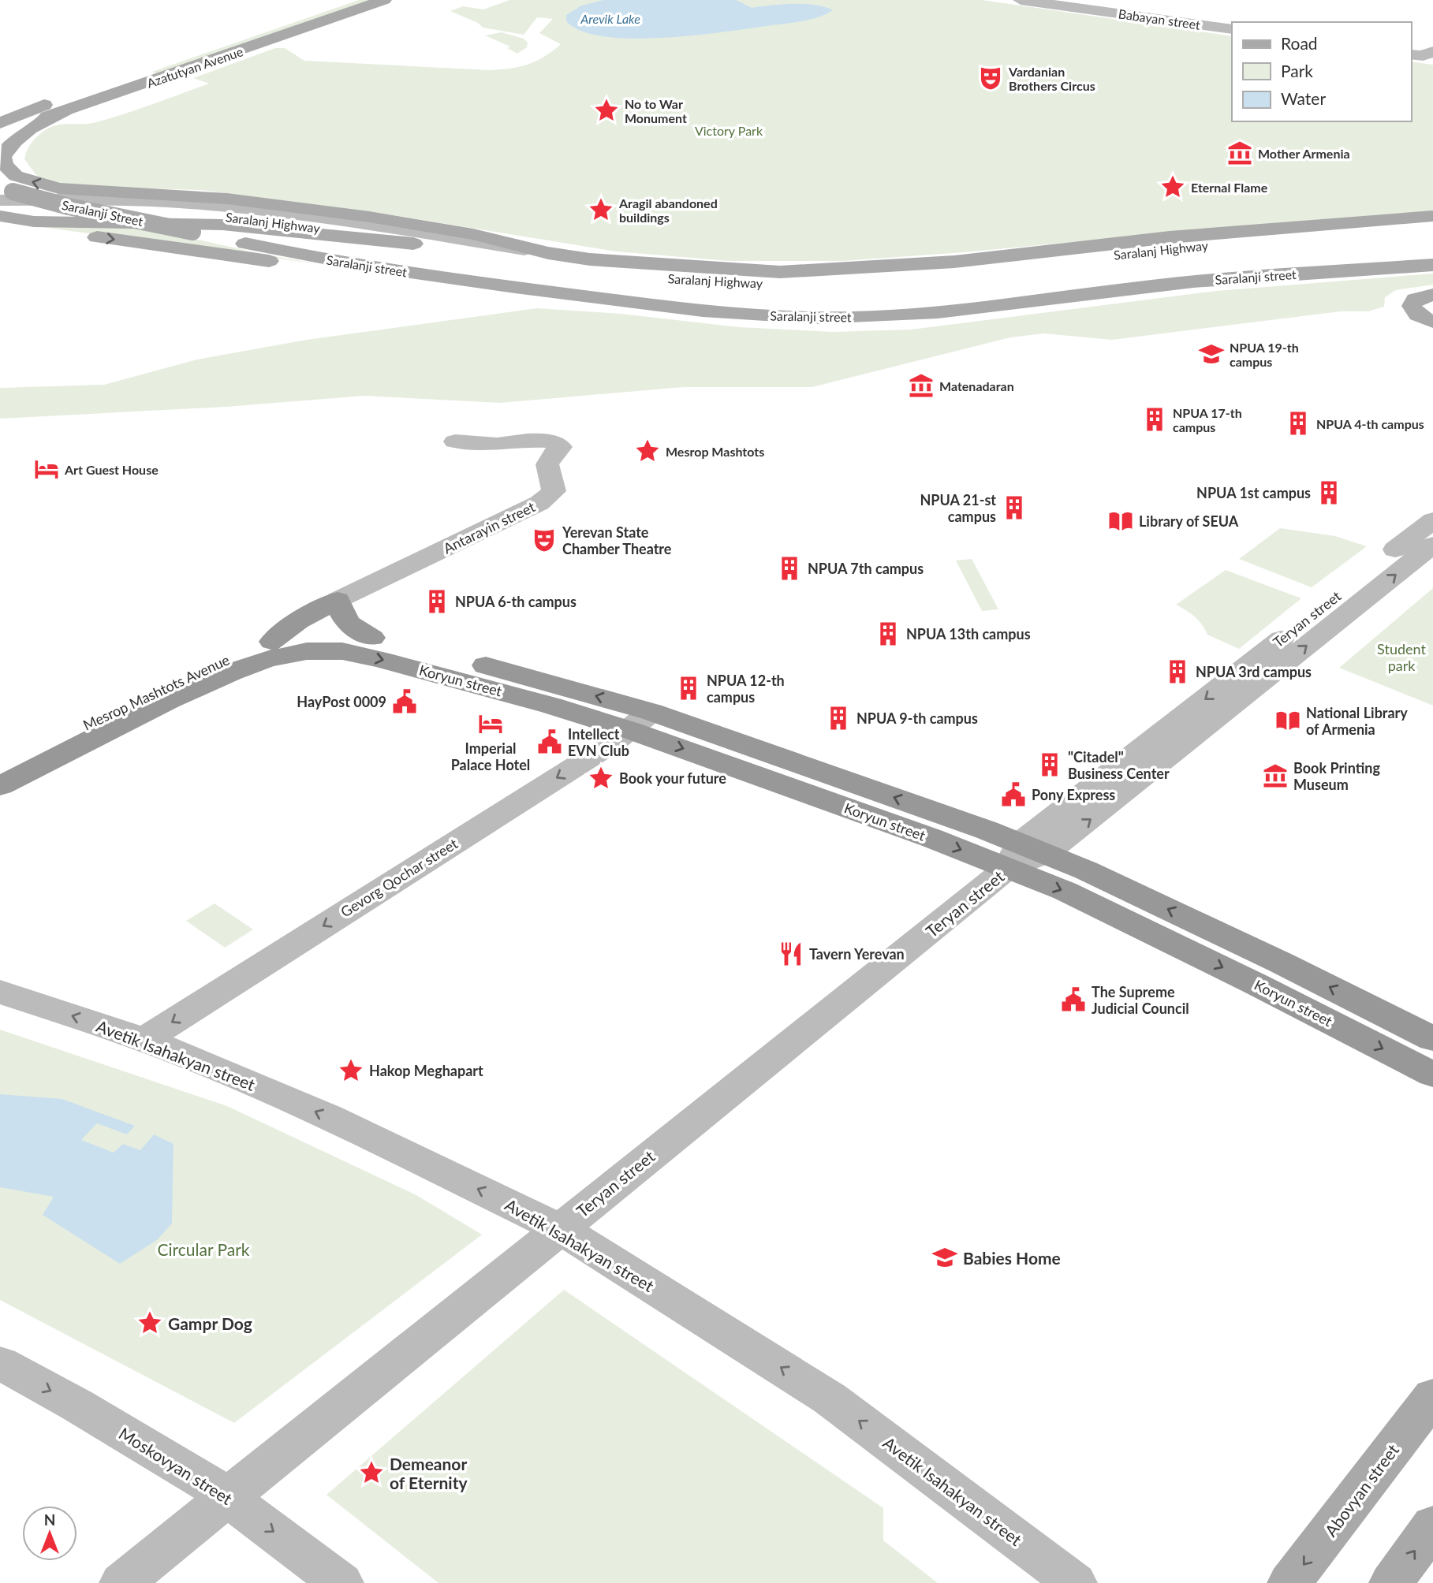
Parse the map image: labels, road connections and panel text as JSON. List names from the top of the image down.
{
  "streets": {
    "highway": ["Koryun street", "Mesrop Mashtots Avenue"],
    "main road": [
      "Azatutyan Avenue",
      "Saralanji Street",
      "Saralanj Highway",
      "Saralanji street",
      "Abovyan street"
    ],
    "street": [
      "Babayan street",
      "Antarayin street",
      "Teryan street",
      "Gevorg Qochar street",
      "Avetik Isahakyan street",
      "Moskovyan street"
    ]
  },
  "crossings": [
    ["Saralanji Street", "Saralanj Highway"],
    ["Saralanji Street", "Saralanji street"],
    ["Teryan street", "Koryun street"],
    ["Teryan street", "Avetik Isahakyan street"],
    ["Teryan street", "Moskovyan street"],
    ["Koryun street", "Mesrop Mashtots Avenue"],
    ["Koryun street", "Gevorg Qochar street"],
    ["Gevorg Qochar street", "Avetik Isahakyan street"]
  ],
  "one_way": ["Gevorg Qochar street", "Avetik Isahakyan street", "Moskovyan street"],
  "water": ["Arevik Lake"],
  "parks": ["Victory Park", "Student park", "Circular Park"],
  "places": {
    "theatre": ["Vardanian Brothers Circus", "Yerevan State Chamber Theatre"],
    "place": [
      "No to War Monument",
      "Eternal Flame",
      "Aragil abandoned buildings",
      "Mesrop Mashtots",
      "Book your future",
      "Hakop Meghapart",
      "Gampr Dog",
      "Demeanor of Eternity"
    ],
    "museum": ["Mother Armenia", "Matenadaran", "Book Printing Museum"],
    "school or university": ["NPUA 19-th campus", "Babies Home"],
    "building": [
      "NPUA 17-th campus",
      "NPUA 4-th campus",
      "NPUA 1st campus",
      "NPUA 21-st campus",
      "NPUA 7th campus",
      "NPUA 6-th campus",
      "NPUA 13th campus",
      "NPUA 3rd campus",
      "NPUA 12-th campus",
      "NPUA 9-th campus",
      "\"Citadel\" Business Center"
    ],
    "hotel": ["Art Guest House", "Imperial Palace Hotel"],
    "library": ["Library of SEUA", "National Library of Armenia"],
    "public building": [
      "HayPost 0009",
      "Intellect EVN Club",
      "Pony Express",
      "The Supreme Judicial Council"
    ],
    "restaurant": ["Tavern Yerevan"]
  },
  "legend": ["Road", "Park", "Water"],
  "north": "top"
}
